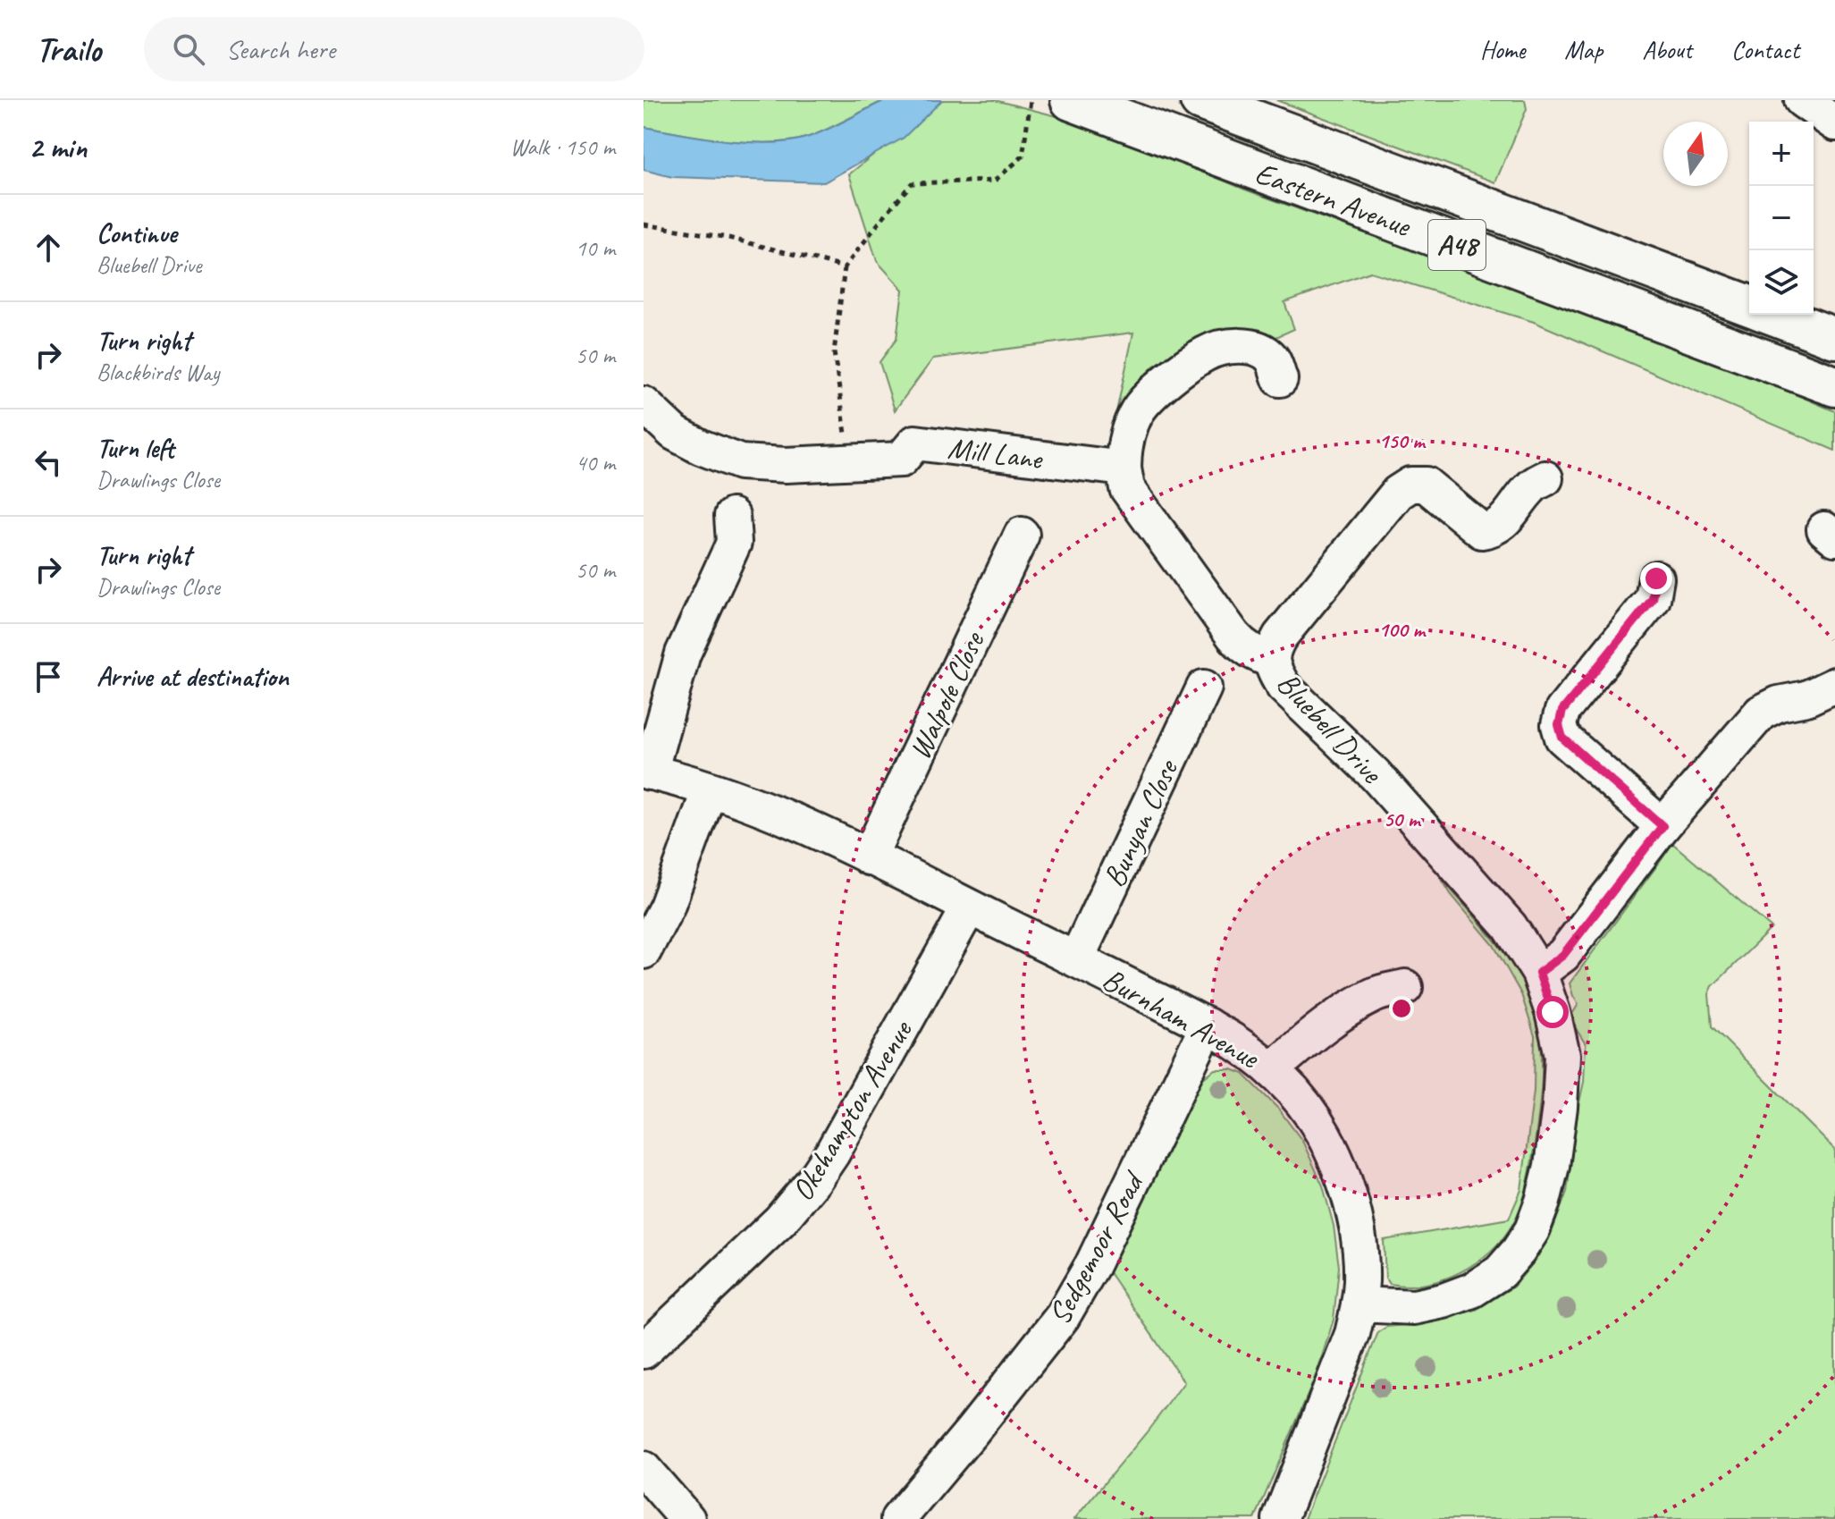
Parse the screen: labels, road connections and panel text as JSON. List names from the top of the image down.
{
  "streets": {
    "highway": ["Eastern Avenue", "A48"],
    "street": [
      "Mill Lane",
      "Walpole Close",
      "Bluebell Drive",
      "Bunyan Close",
      "Burnham Avenue",
      "Okehampton Avenue",
      "Sedgemoor Road"
    ]
  },
  "crossings": [
    ["Walpole Close", "Burnham Avenue"],
    ["Bluebell Drive", "Burnham Avenue"],
    ["Bunyan Close", "Burnham Avenue"],
    ["Burnham Avenue", "Okehampton Avenue"],
    ["Burnham Avenue", "Sedgemoor Road"]
  ],
  "north": "top",
  "page": {
    "header": "Trailo",
    "search": "Search here",
    "nav": [
      "Home",
      "Map",
      "About",
      "Contact"
    ],
    "heading": ["2 min", "Walk · 150 m"],
    "map_buttons": ["+", "−"],
    "list": [
      ["Continue", "Bluebell Drive", "10 m"],
      ["Turn right", "Blackbirds Way", "50 m"],
      ["Turn left", "Drawlings Close", "40 m"],
      ["Turn right", "Drawlings Close", "50 m"],
      "Arrive at destination"
    ]
  },
  "rings": ["150 m", "100 m", "50 m"]
}
